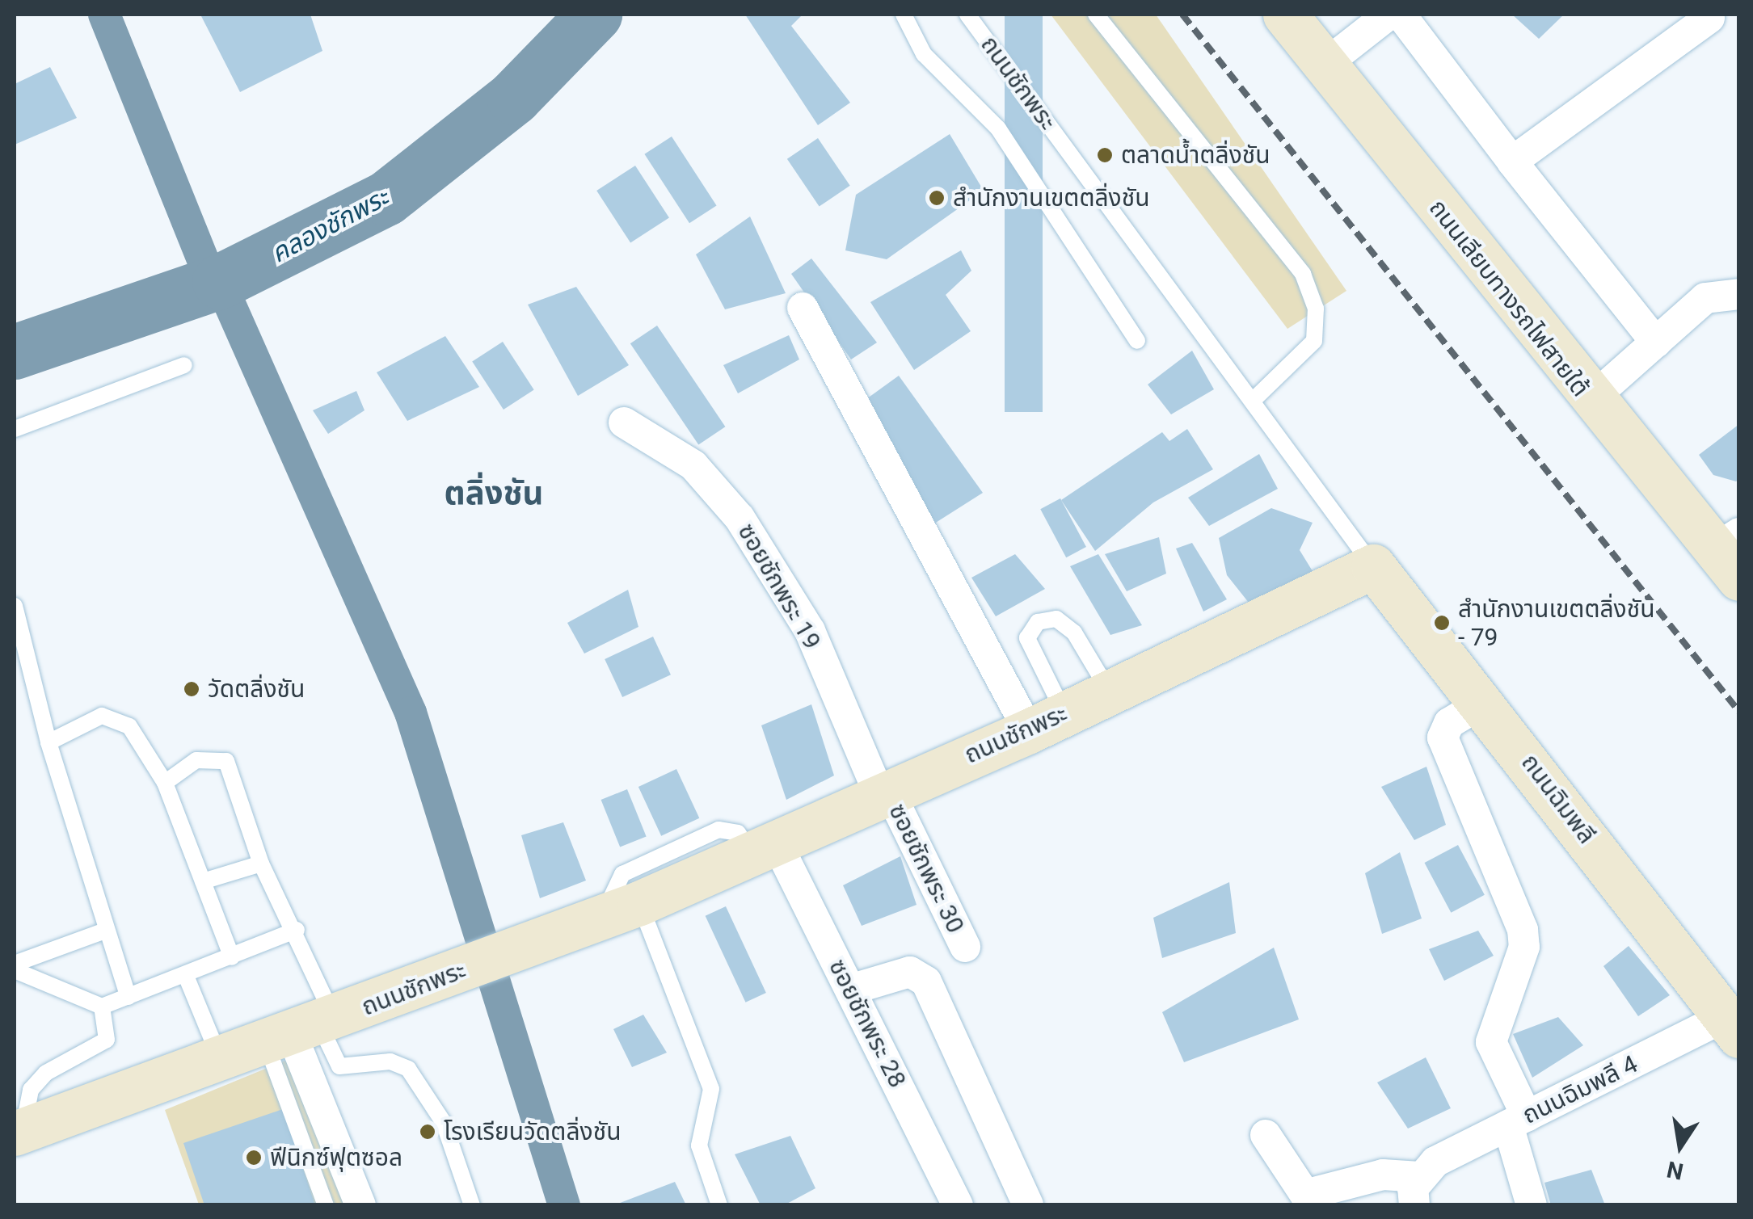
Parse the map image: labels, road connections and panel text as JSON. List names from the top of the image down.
{
  "streets": {
    "street": [
      "ถนนชักพระ",
      "ถนนเลียบทางรถไฟสายใต้",
      "ซอยชักพระ 19",
      "ถนนฉิมพลี",
      "ซอยชักพระ 30",
      "ซอยชักพระ 28",
      "ถนนฉิมพลี 4"
    ]
  },
  "crossings": [
    ["ถนนชักพระ", "ซอยชักพระ 19"],
    ["ถนนชักพระ", "ถนนฉิมพลี"],
    ["ถนนชักพระ", "ซอยชักพระ 30"],
    ["ถนนชักพระ", "ซอยชักพระ 28"],
    ["ซอยชักพระ 19", "ซอยชักพระ 30"],
    ["ถนนฉิมพลี", "ถนนฉิมพลี 4"]
  ],
  "districts": ["ตลิ่งชัน"],
  "water": ["คลองชักพระ"],
  "places": [
    "ตลาดน้ำตลิ่งชัน",
    "สำนักงานเขตตลิ่งชัน",
    "สำนักงานเขตตลิ่งชัน - 79",
    "วัดตลิ่งชัน",
    "โรงเรียนวัดตลิ่งชัน",
    "ฟีนิกซ์ฟุตซอล"
  ],
  "north": "bottom"
}
